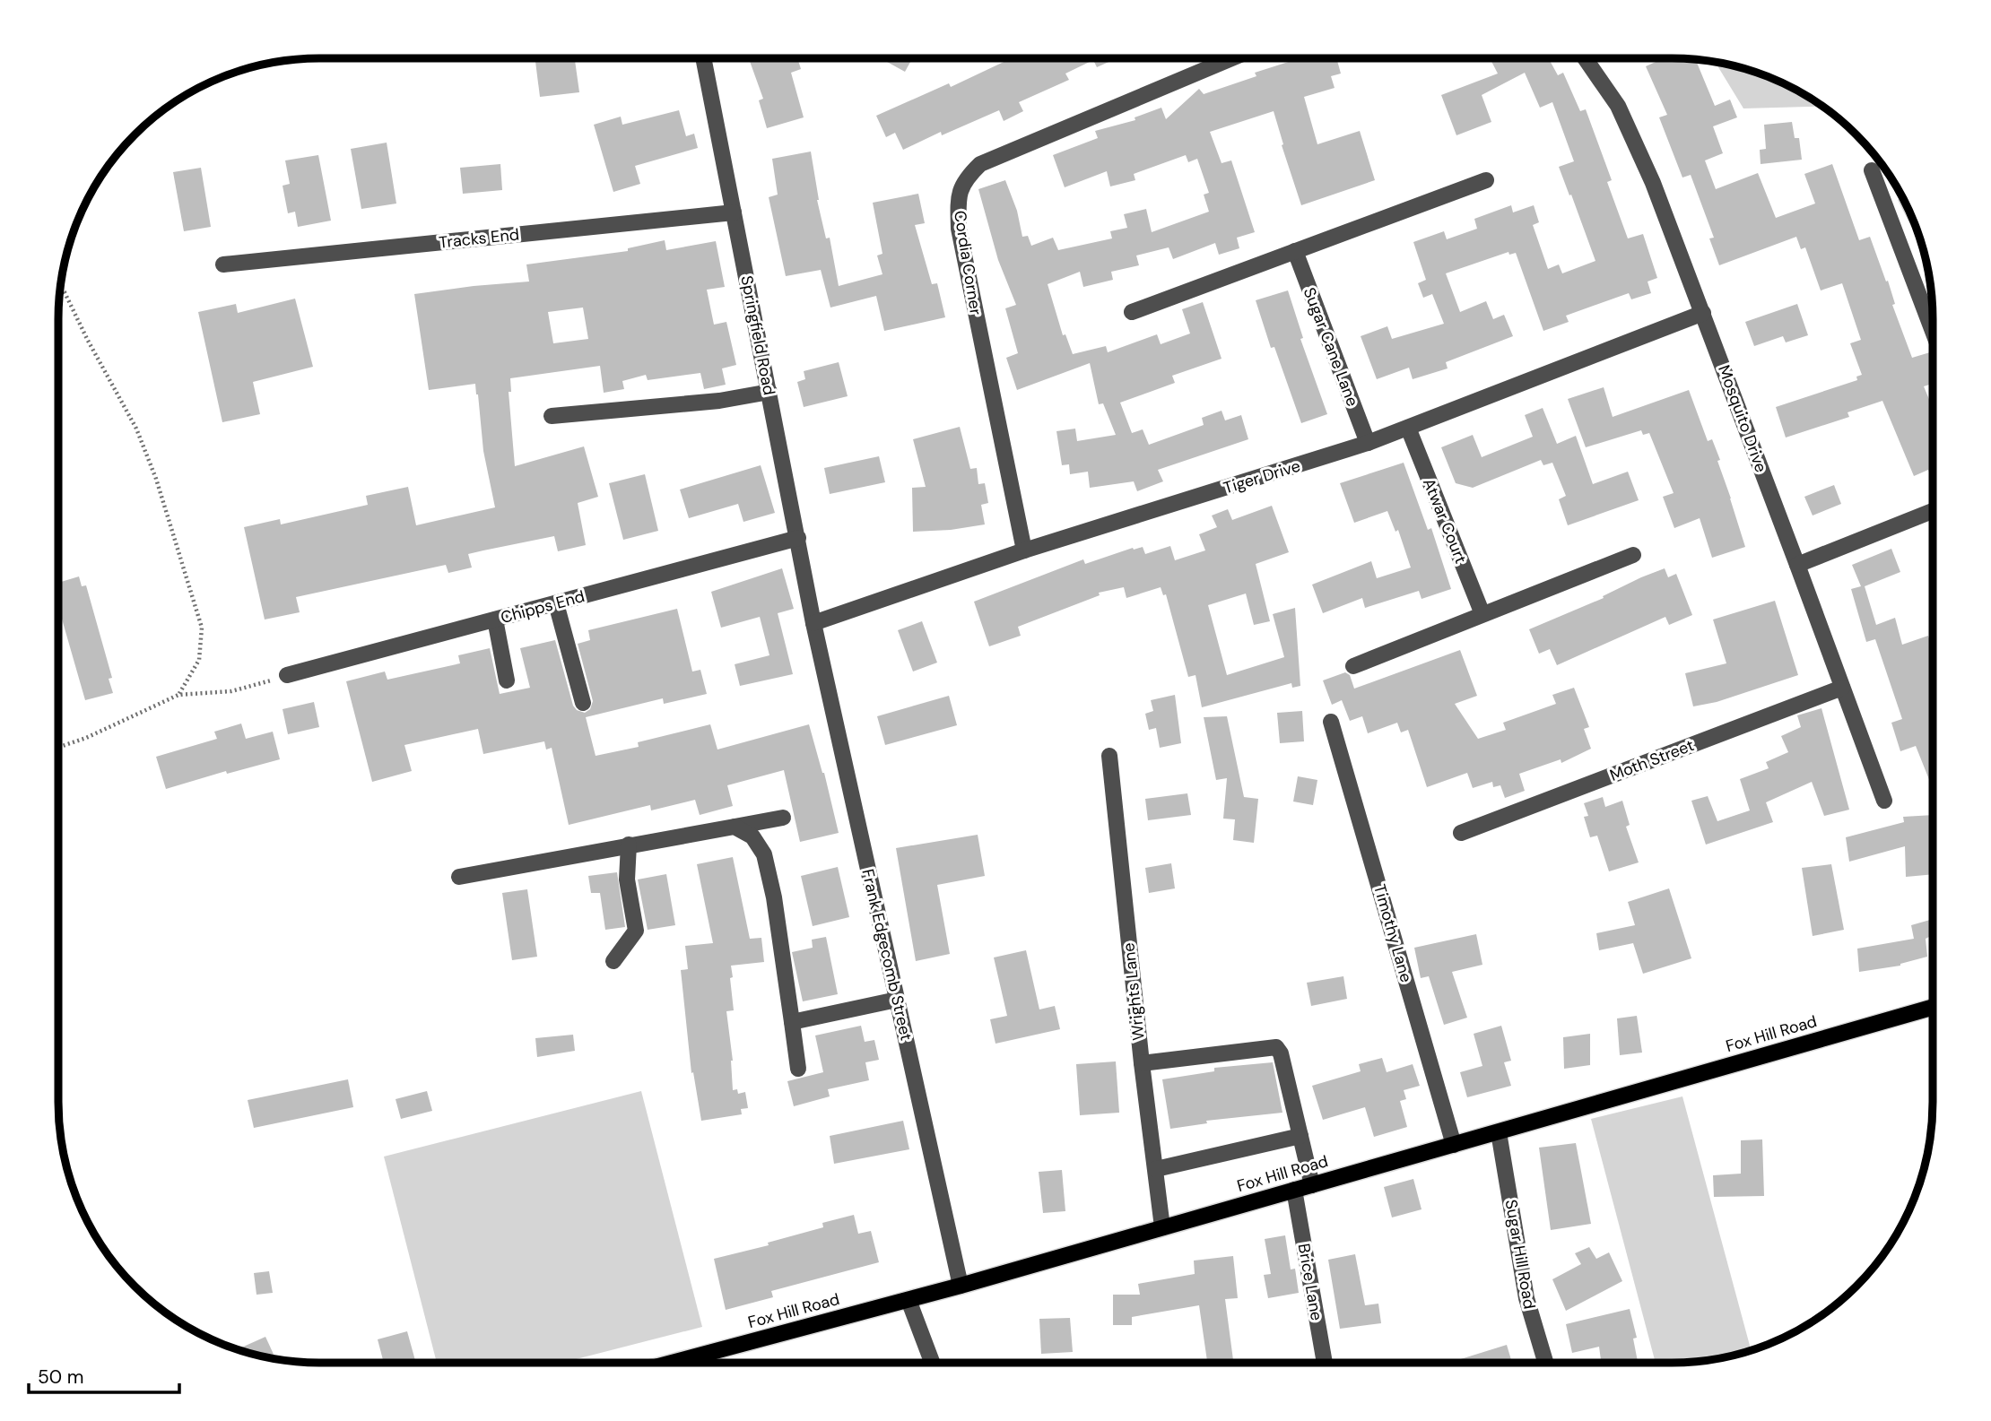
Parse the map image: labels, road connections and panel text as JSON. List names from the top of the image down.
{
  "streets": {
    "main road": ["Fox Hill Road"],
    "street": [
      "Tracks End",
      "Cordia Corner",
      "Springfield Road",
      "Sugar Cane Lane",
      "Mosquito Drive",
      "Tiger Drive",
      "Atwar Court",
      "Chipps End",
      "Moth Street",
      "Timothy Lane",
      "Frank Edgecomb Street",
      "Wrights Lane",
      "Sugar Hill Road",
      "Brice Lane"
    ]
  },
  "crossings": [
    ["Tracks End", "Springfield Road"],
    ["Cordia Corner", "Tiger Drive"],
    ["Springfield Road", "Tiger Drive"],
    ["Springfield Road", "Chipps End"],
    ["Springfield Road", "Frank Edgecomb Street"],
    ["Sugar Cane Lane", "Tiger Drive"],
    ["Mosquito Drive", "Tiger Drive"],
    ["Mosquito Drive", "Moth Street"],
    ["Tiger Drive", "Atwar Court"],
    ["Tiger Drive", "Frank Edgecomb Street"],
    ["Timothy Lane", "Fox Hill Road"],
    ["Frank Edgecomb Street", "Fox Hill Road"],
    ["Wrights Lane", "Fox Hill Road"],
    ["Fox Hill Road", "Sugar Hill Road"],
    ["Fox Hill Road", "Brice Lane"]
  ],
  "scale_bar": "50 m"
}
